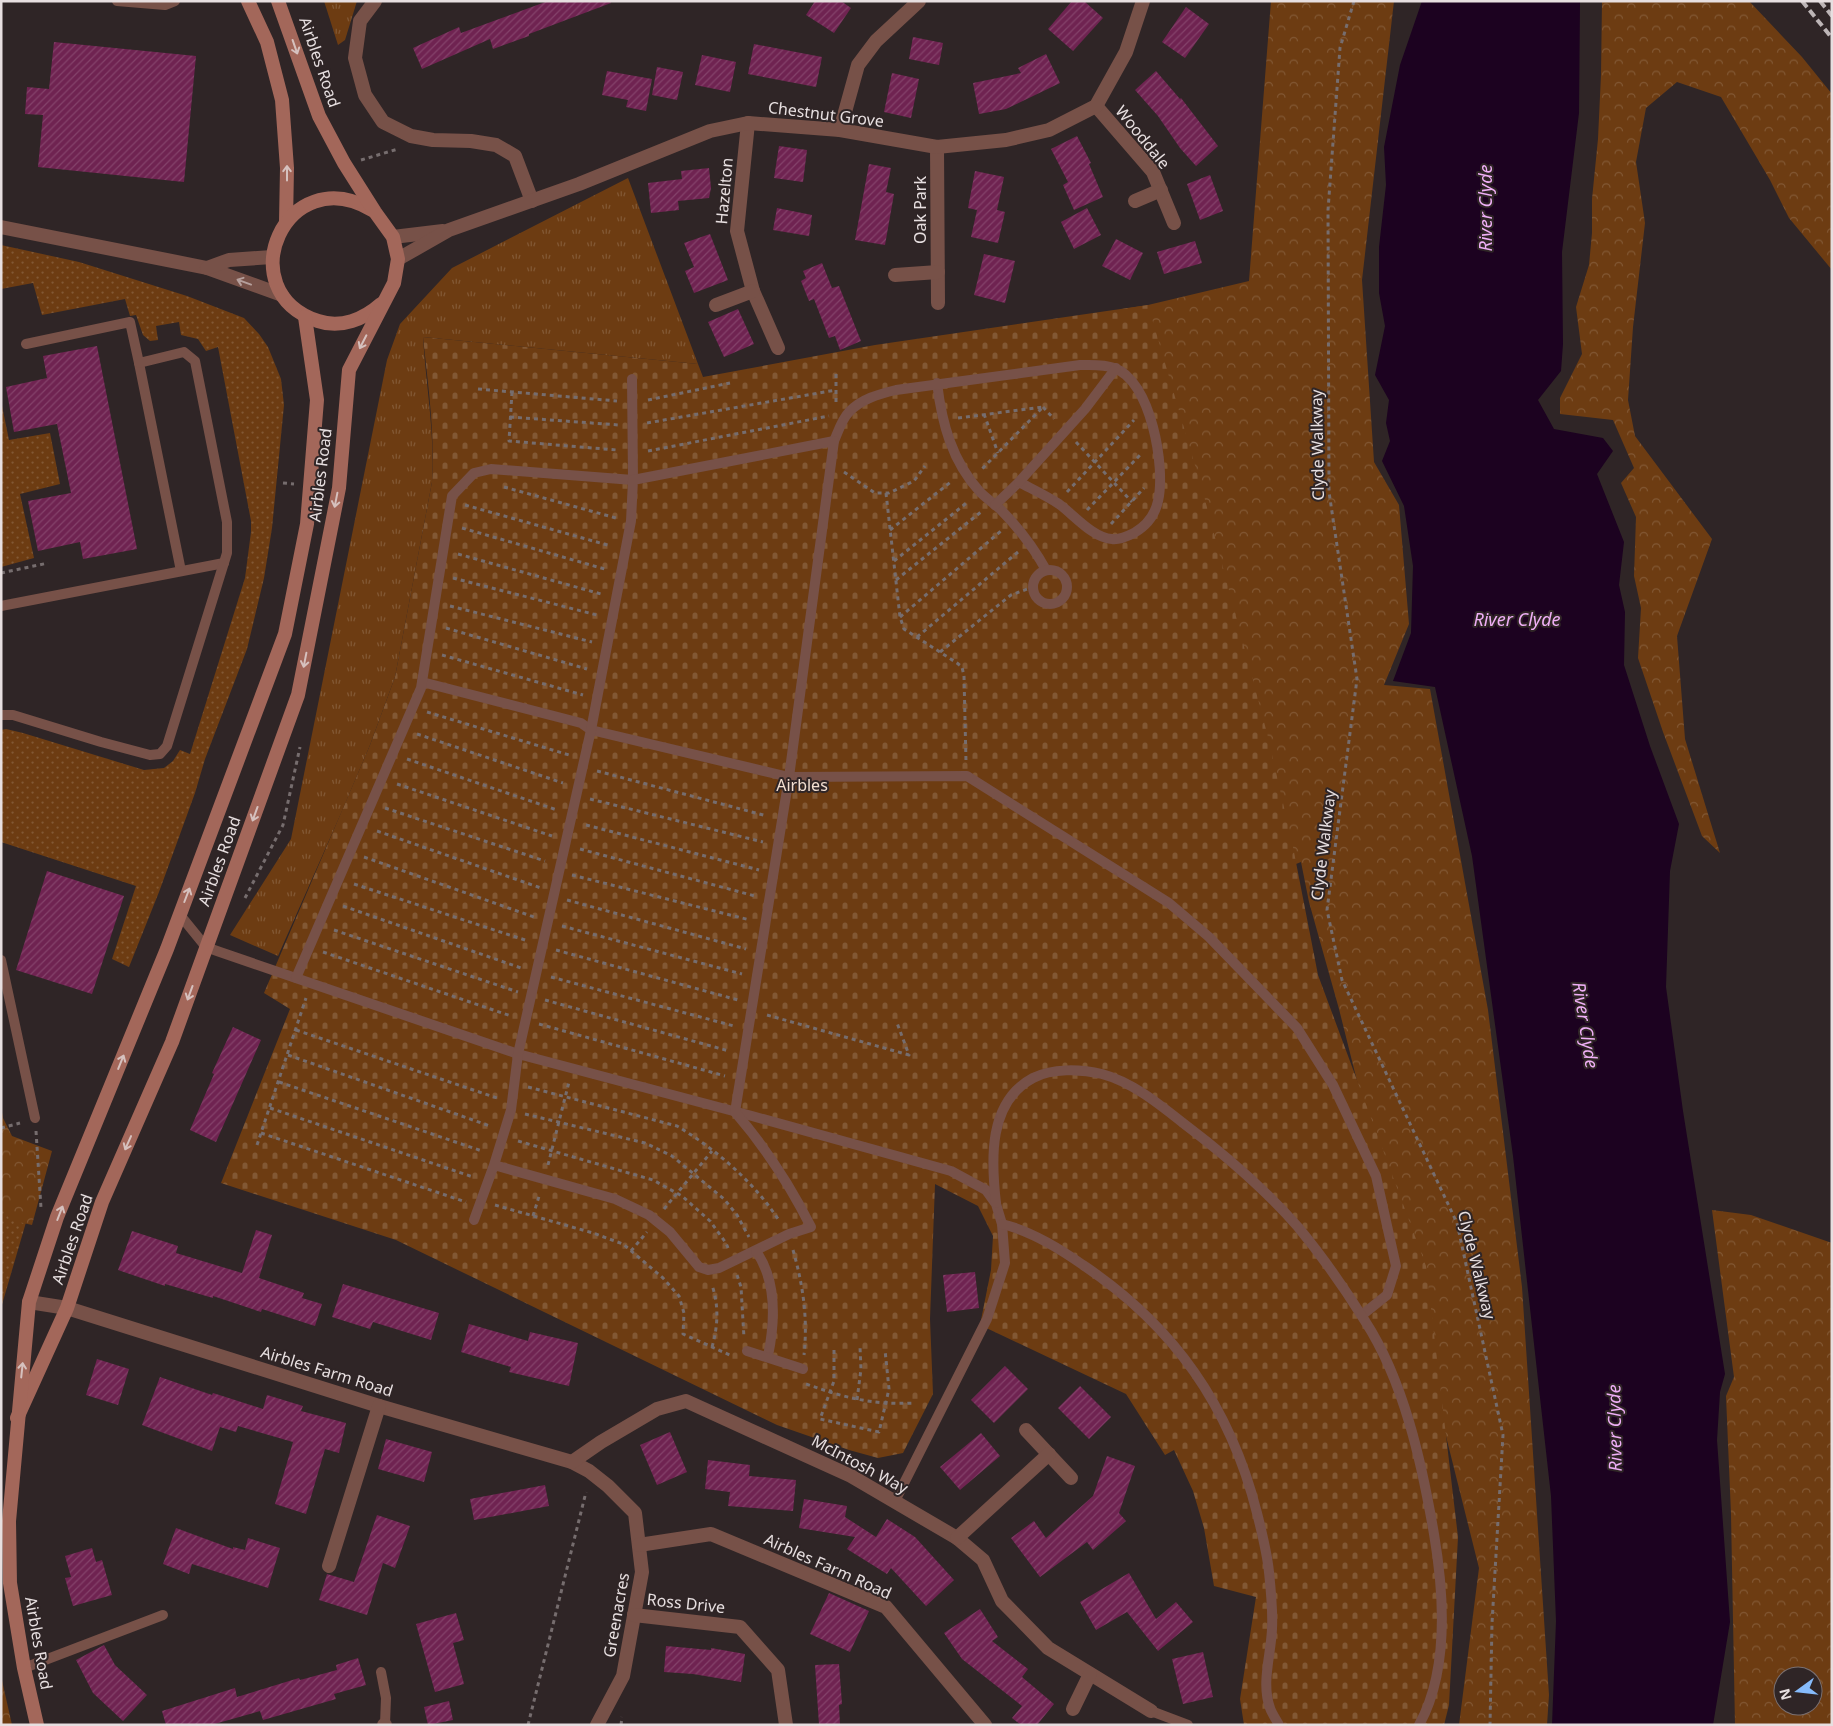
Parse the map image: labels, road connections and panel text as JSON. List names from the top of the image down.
{
  "streets": {
    "main road": ["Airbles Road"],
    "street": [
      "Chestnut Grove",
      "Wooddale",
      "Hazelton",
      "Oak Park",
      "Airbles Farm Road",
      "McIntosh Way",
      "Ross Drive",
      "Greenacres"
    ],
    "path": ["Clyde Walkway"]
  },
  "crossings": [
    ["Airbles Road", "Chestnut Grove"],
    ["Airbles Road", "Airbles Farm Road"],
    ["Chestnut Grove", "Wooddale"],
    ["Chestnut Grove", "Hazelton"],
    ["Chestnut Grove", "Oak Park"],
    ["Airbles Farm Road", "McIntosh Way"],
    ["Airbles Farm Road", "Greenacres"],
    ["Ross Drive", "Greenacres"]
  ],
  "water": ["River Clyde"],
  "parks": ["Airbles"],
  "north": "left"
}
